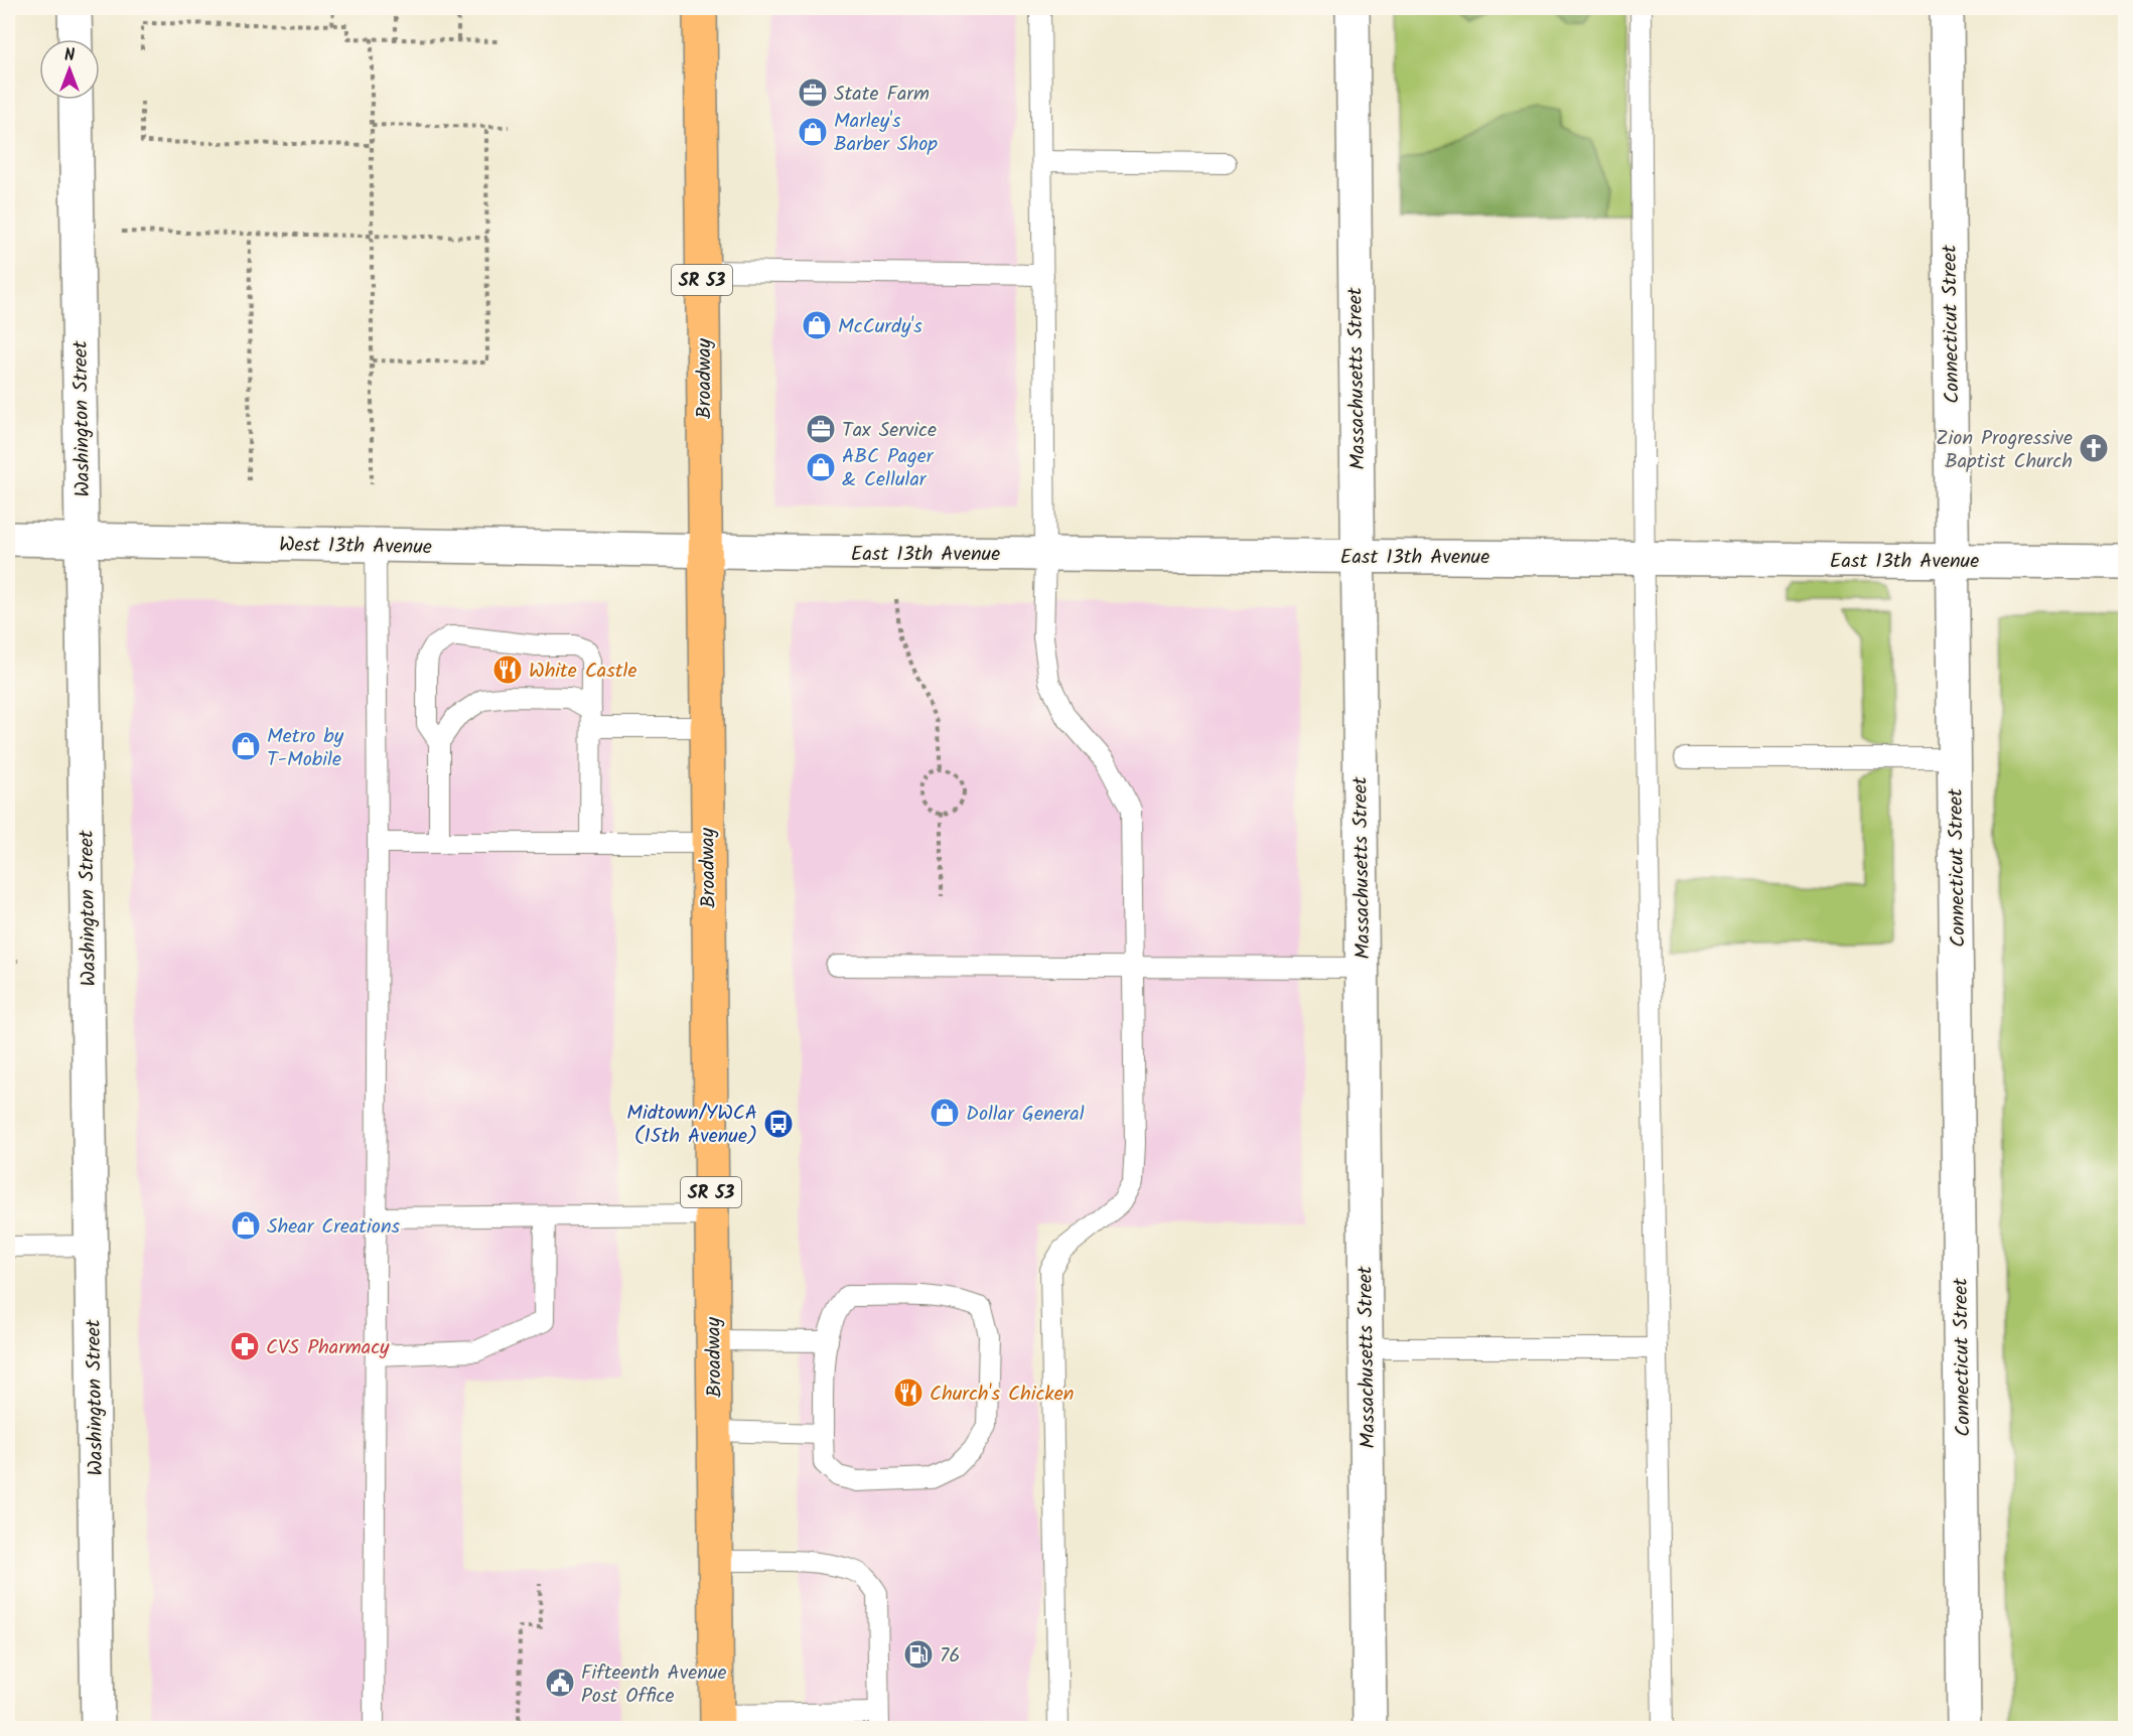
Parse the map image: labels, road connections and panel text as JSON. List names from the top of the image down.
{
  "streets": {
    "main road": ["SR 53", "Broadway"],
    "street": [
      "Connecticut Street",
      "Massachusetts Street",
      "Washington Street",
      "West 13th Avenue",
      "East 13th Avenue"
    ]
  },
  "crossings": [
    ["Connecticut Street", "East 13th Avenue"],
    ["Broadway", "West 13th Avenue"],
    ["Broadway", "East 13th Avenue"],
    ["Massachusetts Street", "East 13th Avenue"],
    ["Washington Street", "West 13th Avenue"],
    ["West 13th Avenue", "East 13th Avenue"]
  ],
  "places": {
    "office": ["State Farm", "Tax Service"],
    "shop": [
      "Marley's Barber Shop",
      "McCurdy's",
      "ABC Pager & Cellular",
      "Metro by T-Mobile",
      "Dollar General",
      "Shear Creations"
    ],
    "church": ["Zion Progressive Baptist Church"],
    "restaurant": ["White Castle", "Church's Chicken"],
    "bus stop": ["Midtown/YWCA (15th Avenue)"],
    "pharmacy": ["CVS Pharmacy"],
    "fuel station": ["76"],
    "public building": ["Fifteenth Avenue Post Office"]
  },
  "north": "top"
}
